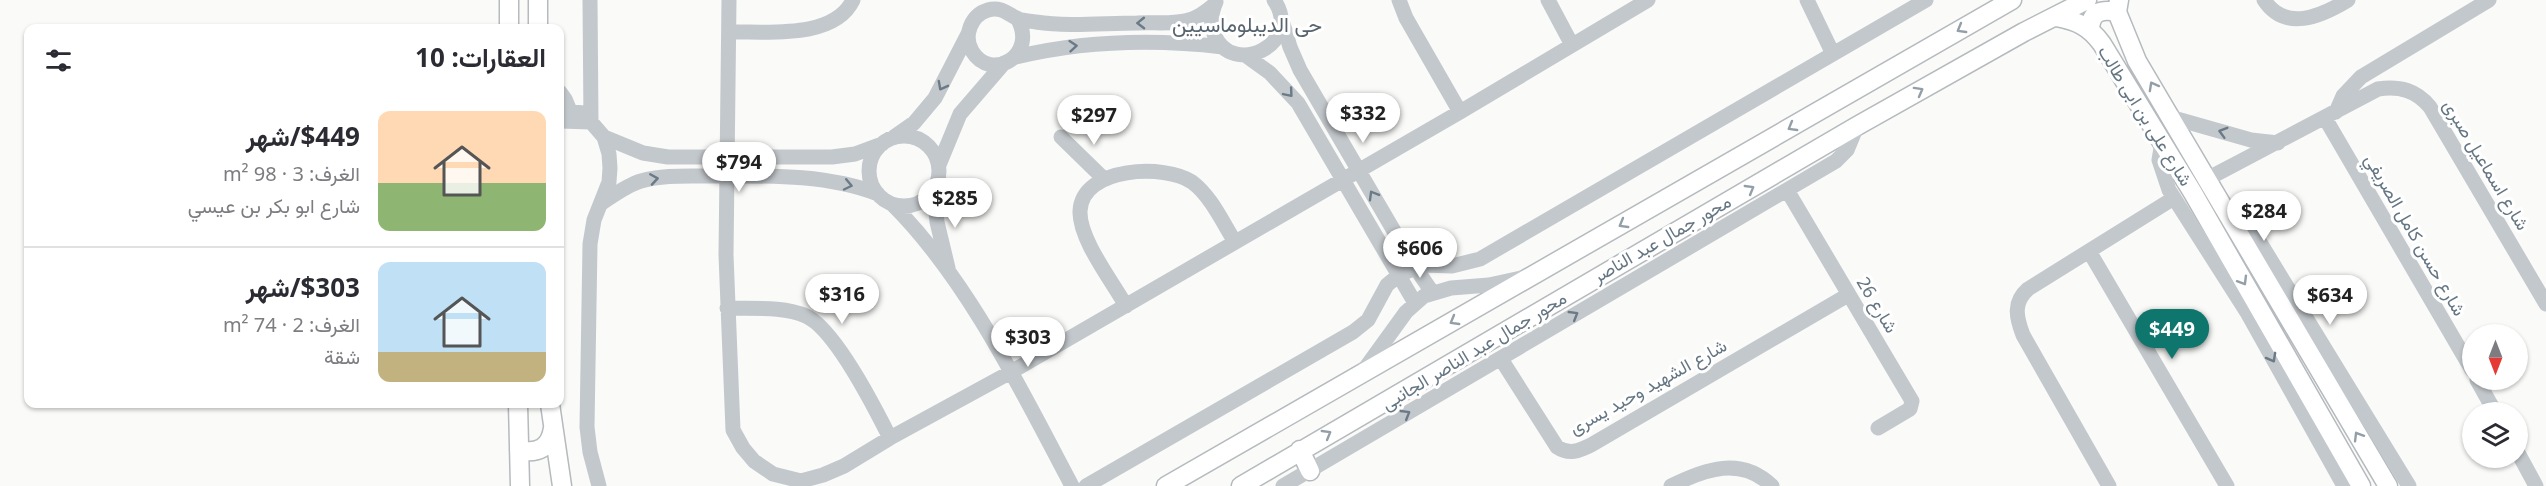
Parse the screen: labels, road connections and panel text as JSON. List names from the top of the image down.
{
  "streets": {
    "main road": ["شارع على بن ابى طالب", "محور جمال عبد الناصر"],
    "street": [
      "شارع اسماعيل صبرى",
      "شارع حسن كامل الصريفي",
      "شارع 26",
      "محور جمال عبد الناصر الجانبى",
      "شارع الشهيد وحيد يسرى"
    ]
  },
  "crossings": [
    ["شارع على بن ابى طالب", "شارع اسماعيل صبرى"],
    ["شارع على بن ابى طالب", "محور جمال عبد الناصر"],
    ["شارع اسماعيل صبرى", "شارع حسن كامل الصريفي"],
    ["محور جمال عبد الناصر", "محور جمال عبد الناصر الجانبى"],
    ["شارع 26", "محور جمال عبد الناصر الجانبى"],
    ["شارع 26", "شارع الشهيد وحيد يسرى"],
    ["محور جمال عبد الناصر الجانبى", "شارع الشهيد وحيد يسرى"]
  ],
  "districts": ["حى الديبلوماسيين"],
  "north": "bottom",
  "page": {
    "heading": "العقارات: 10",
    "price": [
      "$332",
      "$297",
      "$794",
      "$285",
      "$284",
      "$606",
      "$316",
      "$634",
      "$449",
      "$303"
    ],
    "list": [
      {
        "name": "$449/شهر",
        "note": "الغرف: 3 · 98 m² · شارع ابو بكر بن عيسي"
      },
      {
        "name": "$303/شهر",
        "note": "الغرف: 2 · 74 m² · شقة"
      }
    ]
  }
}
